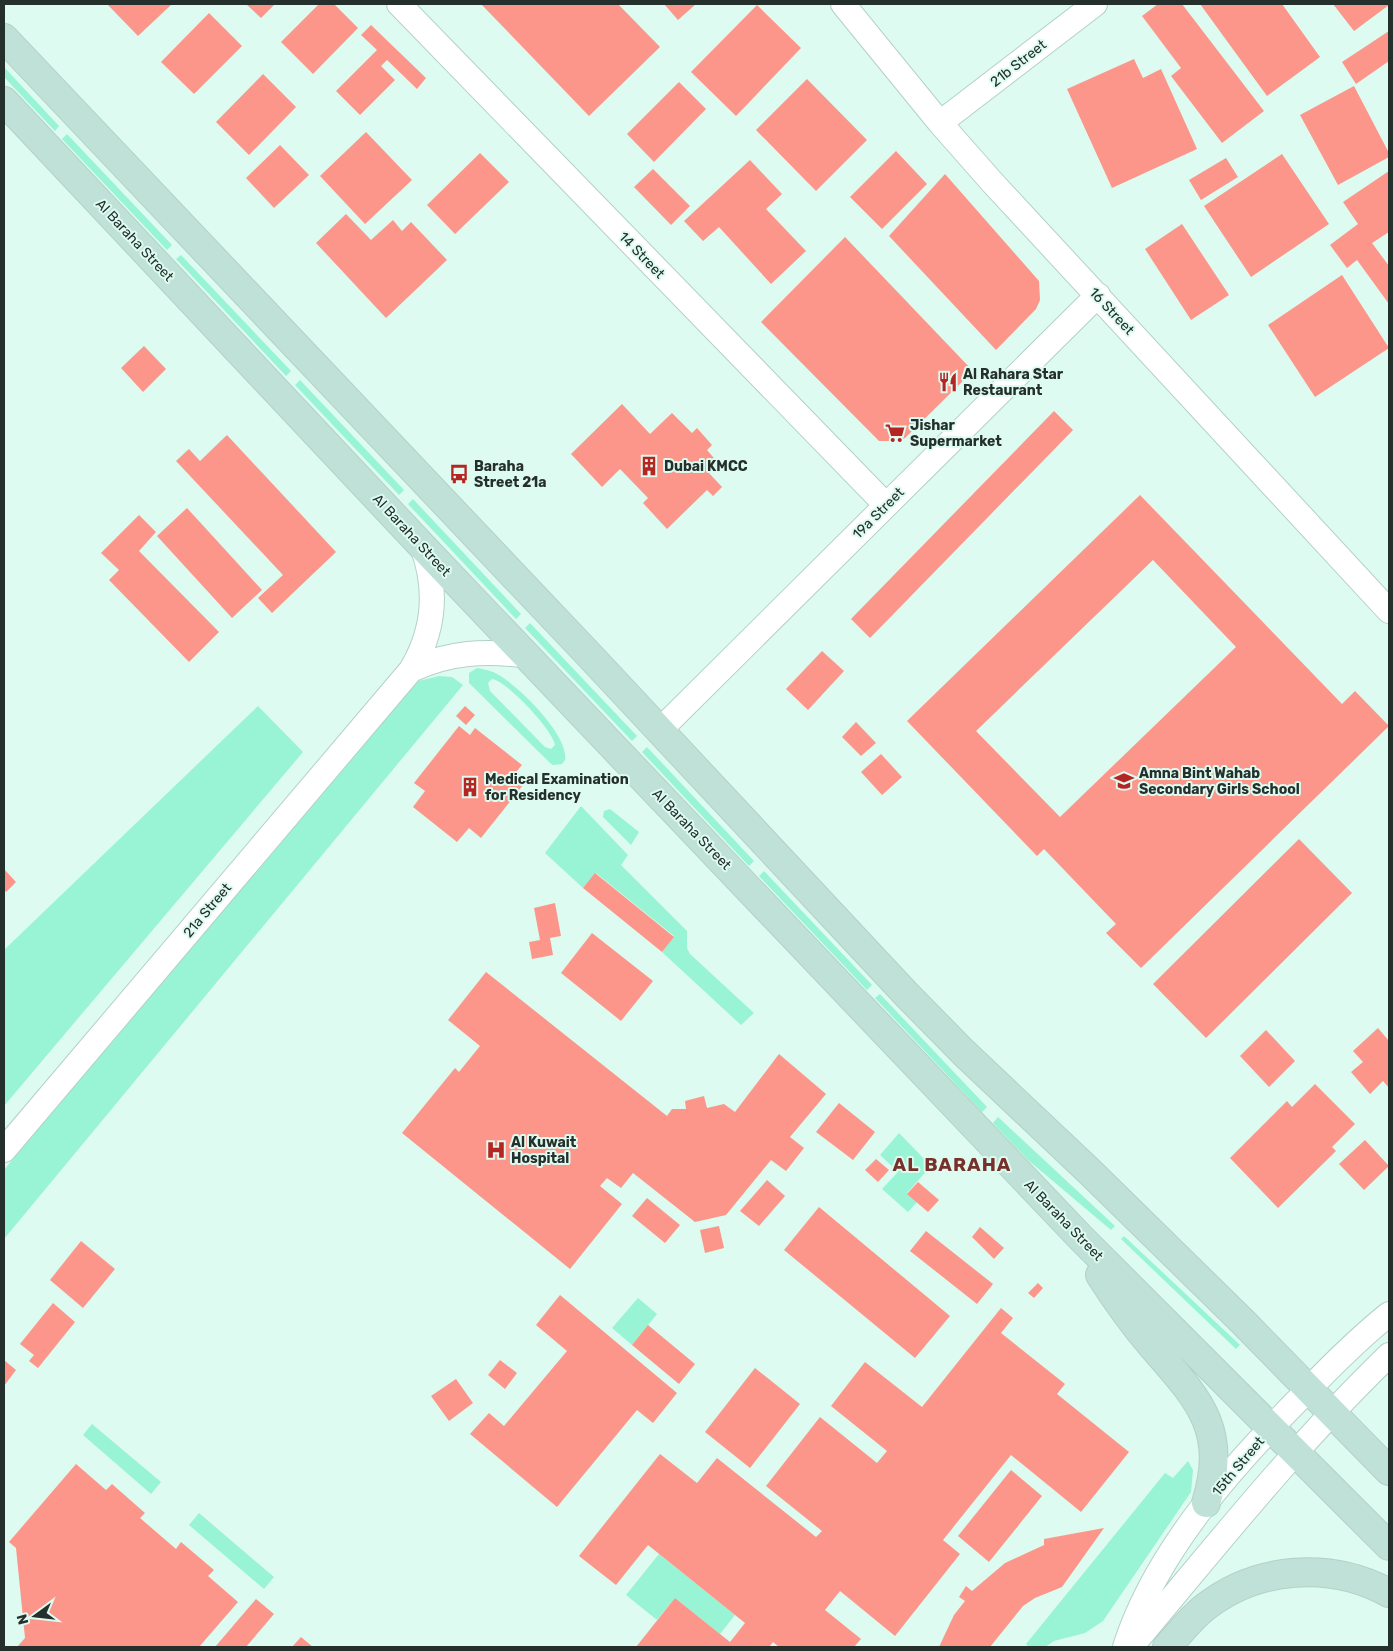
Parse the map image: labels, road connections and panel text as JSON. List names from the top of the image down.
{
  "streets": {
    "street": [
      "21b Street",
      "Al Baraha Street",
      "14 Street",
      "16 Street",
      "19a Street",
      "21a Street",
      "15th Street"
    ]
  },
  "crossings": [
    ["21b Street", "16 Street"],
    ["Al Baraha Street", "21a Street"],
    ["Al Baraha Street", "15th Street"],
    ["14 Street", "19a Street"],
    ["16 Street", "19a Street"]
  ],
  "districts": ["AL BARAHA"],
  "places": {
    "restaurant": ["Al Rahara Star Restaurant"],
    "supermarket": ["Jishar Supermarket"],
    "building": ["Dubai KMCC", "Medical Examination for Residency"],
    "bus stop": ["Baraha Street 21a"],
    "school or university": ["Amna Bint Wahab Secondary Girls School"],
    "hospital": ["Al Kuwait Hospital"]
  },
  "north": "left"
}
